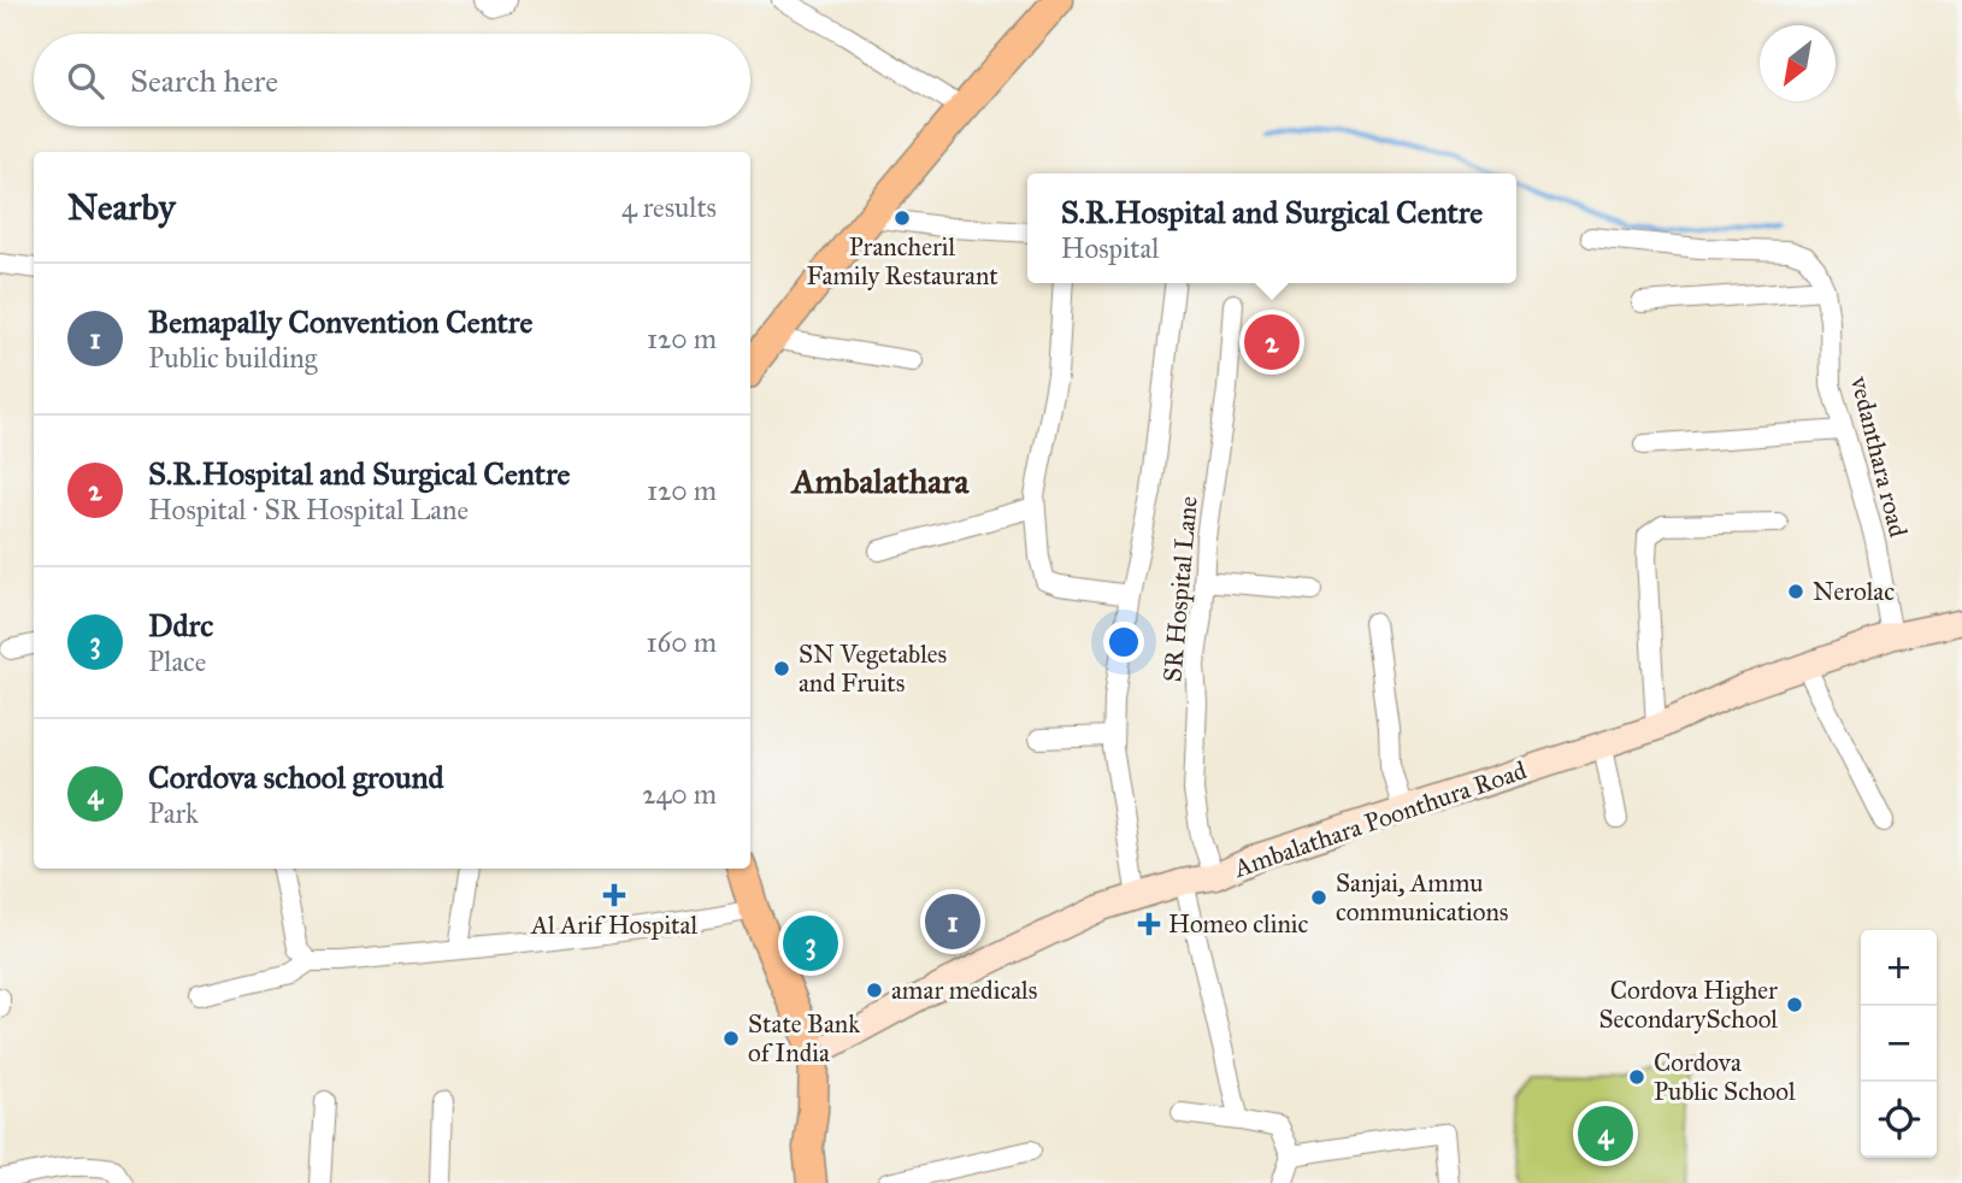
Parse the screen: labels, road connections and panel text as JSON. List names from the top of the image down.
{
  "streets": {
    "main road": ["Ambalathara Poonthura Road"],
    "street": ["vedanthara road", "SR Hospital Lane"]
  },
  "crossings": [
    ["vedanthara road", "Ambalathara Poonthura Road"],
    ["SR Hospital Lane", "Ambalathara Poonthura Road"]
  ],
  "districts": ["Ambalathara"],
  "places": {
    "other": [
      "Prancheril Family Restaurant",
      "Nerolac",
      "SN Vegetables and Fruits",
      "Sanjai, Ammu communications",
      "amar medicals",
      "Cordova Higher SecondarySchool",
      "State Bank of India",
      "Cordova Public School"
    ],
    "health": ["Al Arif Hospital", "Homeo clinic"]
  },
  "north": "bottom left",
  "page": {
    "search": "Search here",
    "heading": ["Nearby", "4 results"],
    "popup": ["S.R.Hospital and Surgical Centre", "Hospital"],
    "list": [
      {
        "mark": "1",
        "name": "Bemapally Convention Centre",
        "note": "Public building",
        "value": "120 m"
      },
      {
        "mark": "2",
        "name": "S.R.Hospital and Surgical Centre",
        "note": "Hospital · SR Hospital Lane",
        "value": "120 m"
      },
      {
        "mark": "3",
        "name": "Ddrc",
        "note": "Place",
        "value": "160 m"
      },
      {
        "mark": "4",
        "name": "Cordova school ground",
        "note": "Park",
        "value": "240 m"
      }
    ],
    "pins": [
      "2",
      "1",
      "3",
      "4"
    ],
    "map_buttons": ["+", "−"]
  }
}
